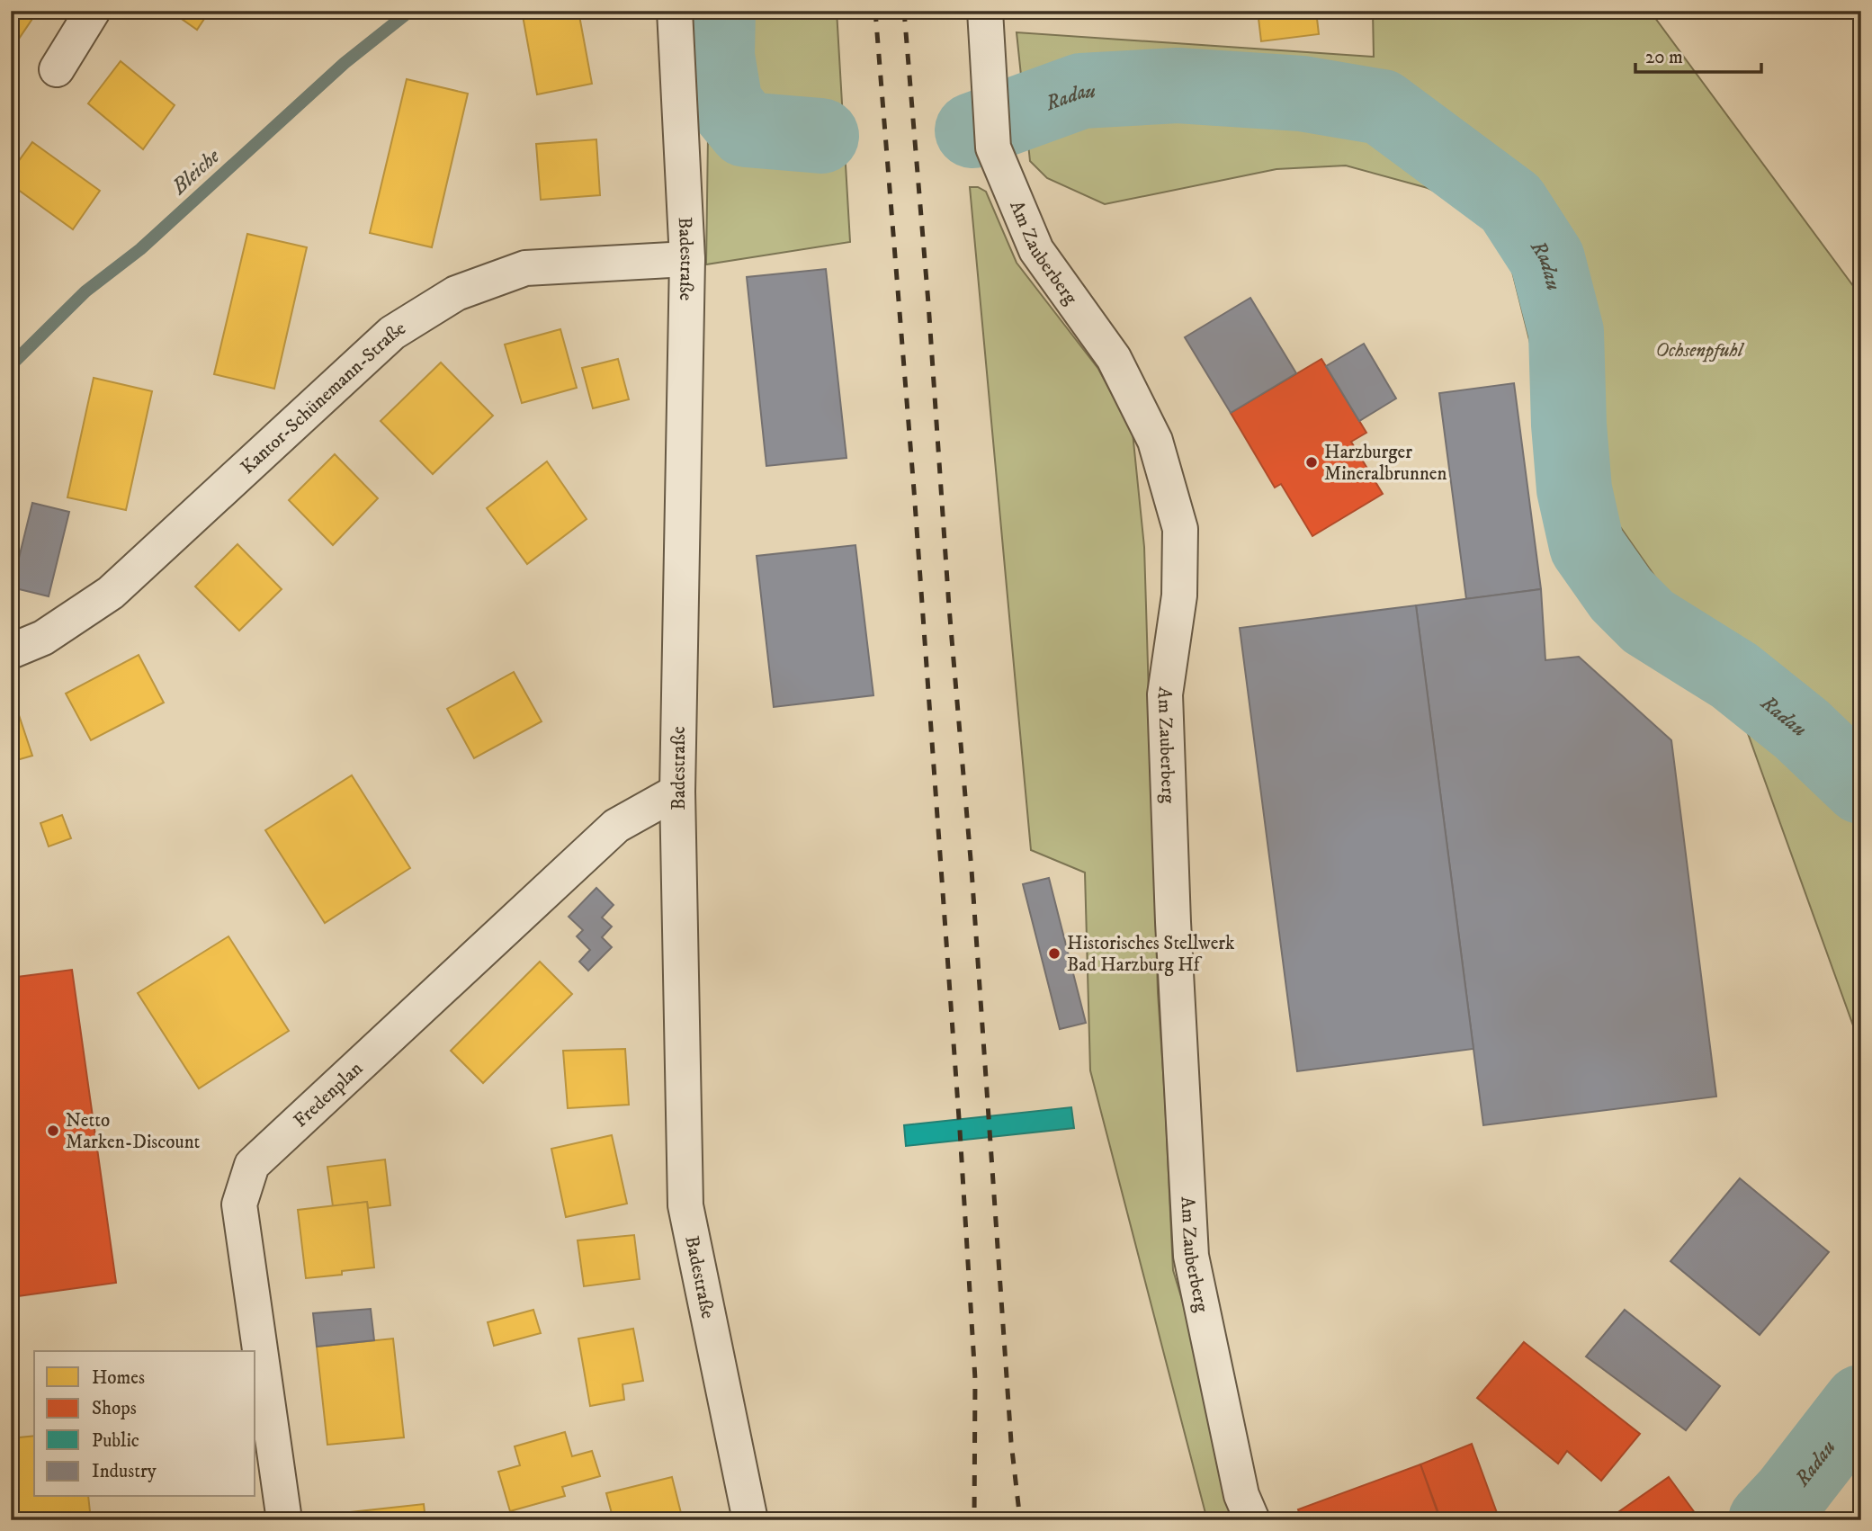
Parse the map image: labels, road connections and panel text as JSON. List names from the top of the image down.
{
  "streets": {
    "street": [
      "Am Zauberberg",
      "Badestraße",
      "Kantor-Schünemann-Straße",
      "Fredenplan"
    ]
  },
  "crossings": [
    ["Badestraße", "Kantor-Schünemann-Straße"],
    ["Badestraße", "Fredenplan"]
  ],
  "water": ["Radau", "Bleiche"],
  "parks": ["Ochsenpfuhl"],
  "places": ["Harzburger Mineralbrunnen", "Historisches Stellwerk Bad Harzburg Hf", "Netto Marken-Discount"],
  "legend": [
    "Homes",
    "Shops",
    "Public",
    "Industry"
  ],
  "scale_bar": "20 m"
}
